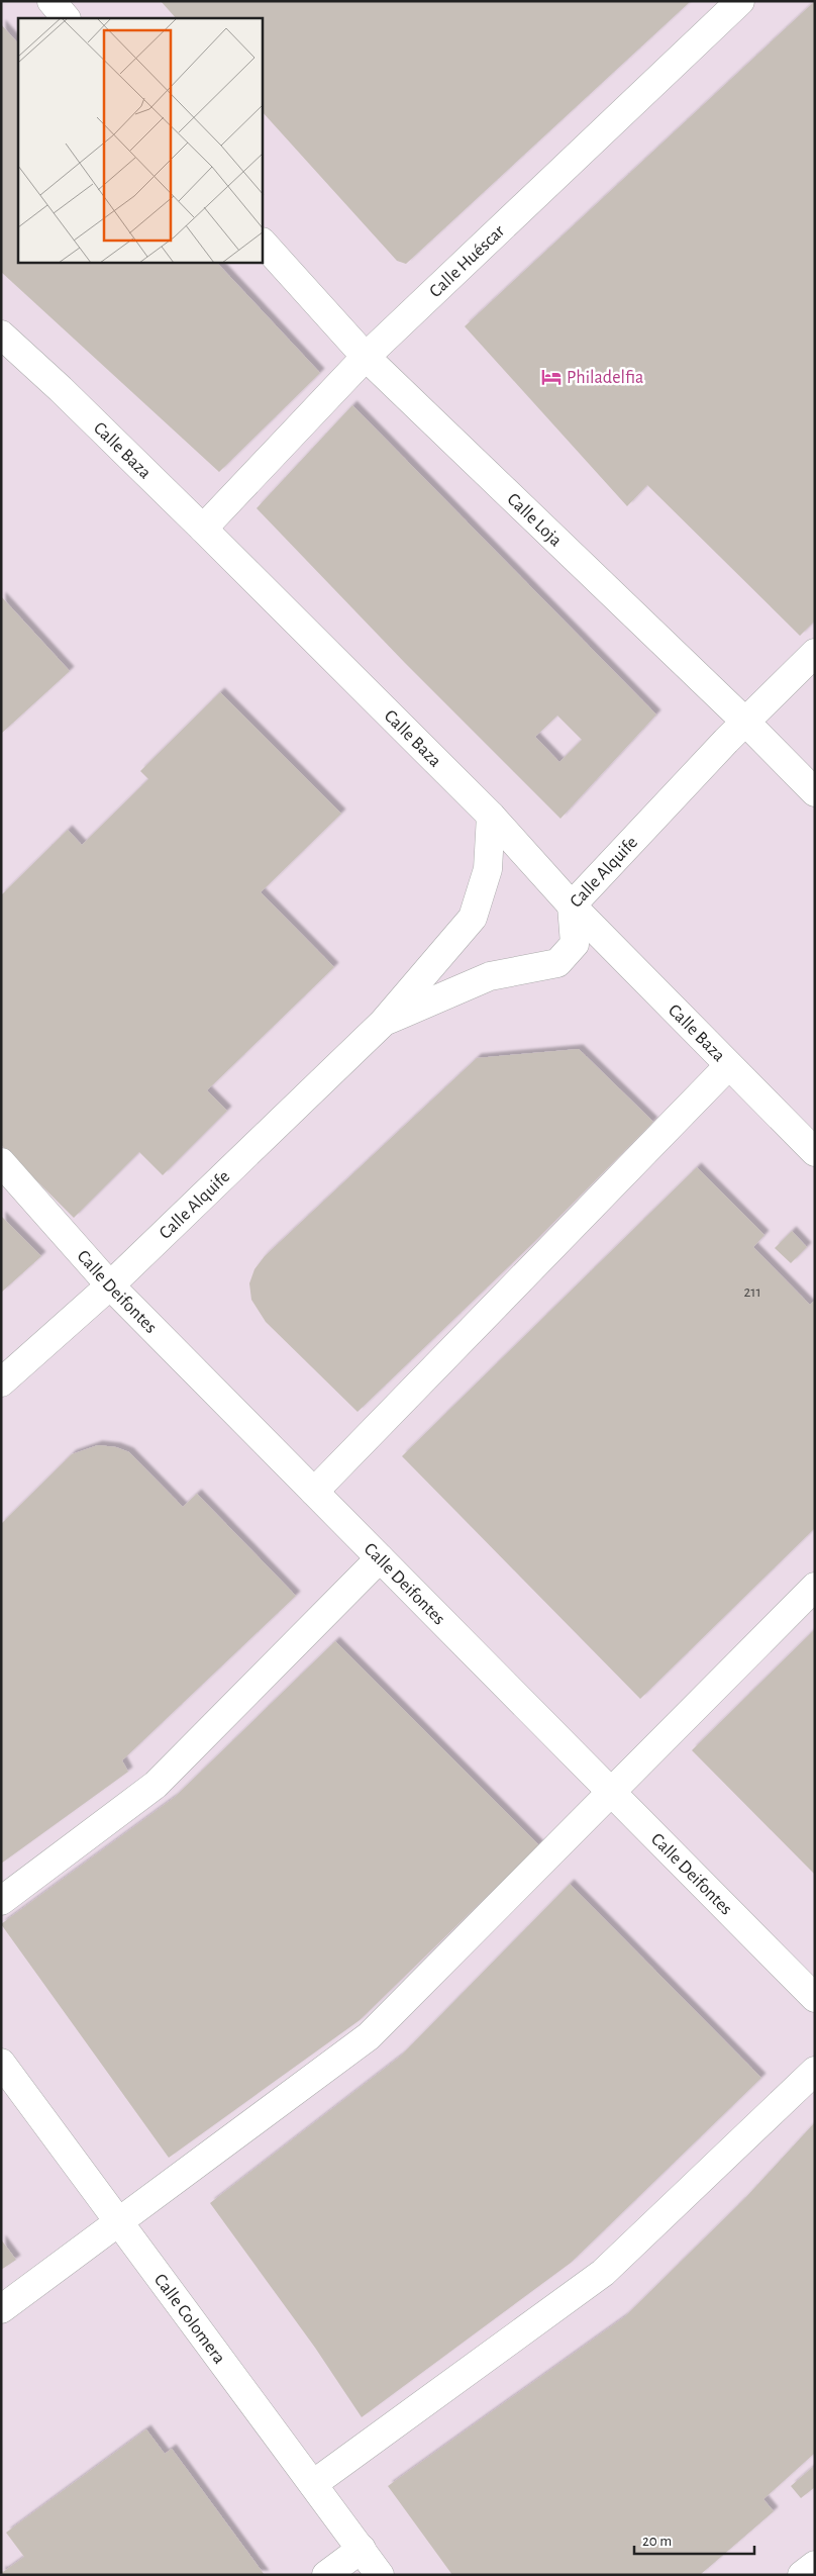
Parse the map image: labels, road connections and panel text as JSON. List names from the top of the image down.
{
  "streets": {
    "street": [
      "Calle Huéscar",
      "Calle Baza",
      "Calle Loja",
      "Calle Alquife",
      "Calle Deifontes",
      "Calle Colomera"
    ]
  },
  "crossings": [
    ["Calle Huéscar", "Calle Baza"],
    ["Calle Huéscar", "Calle Loja"],
    ["Calle Baza", "Calle Alquife"],
    ["Calle Loja", "Calle Alquife"],
    ["Calle Alquife", "Calle Deifontes"]
  ],
  "places": {
    "hotel": ["Philadelfia"]
  },
  "house_numbers": ["211"],
  "scale_bar": "20 m"
}
